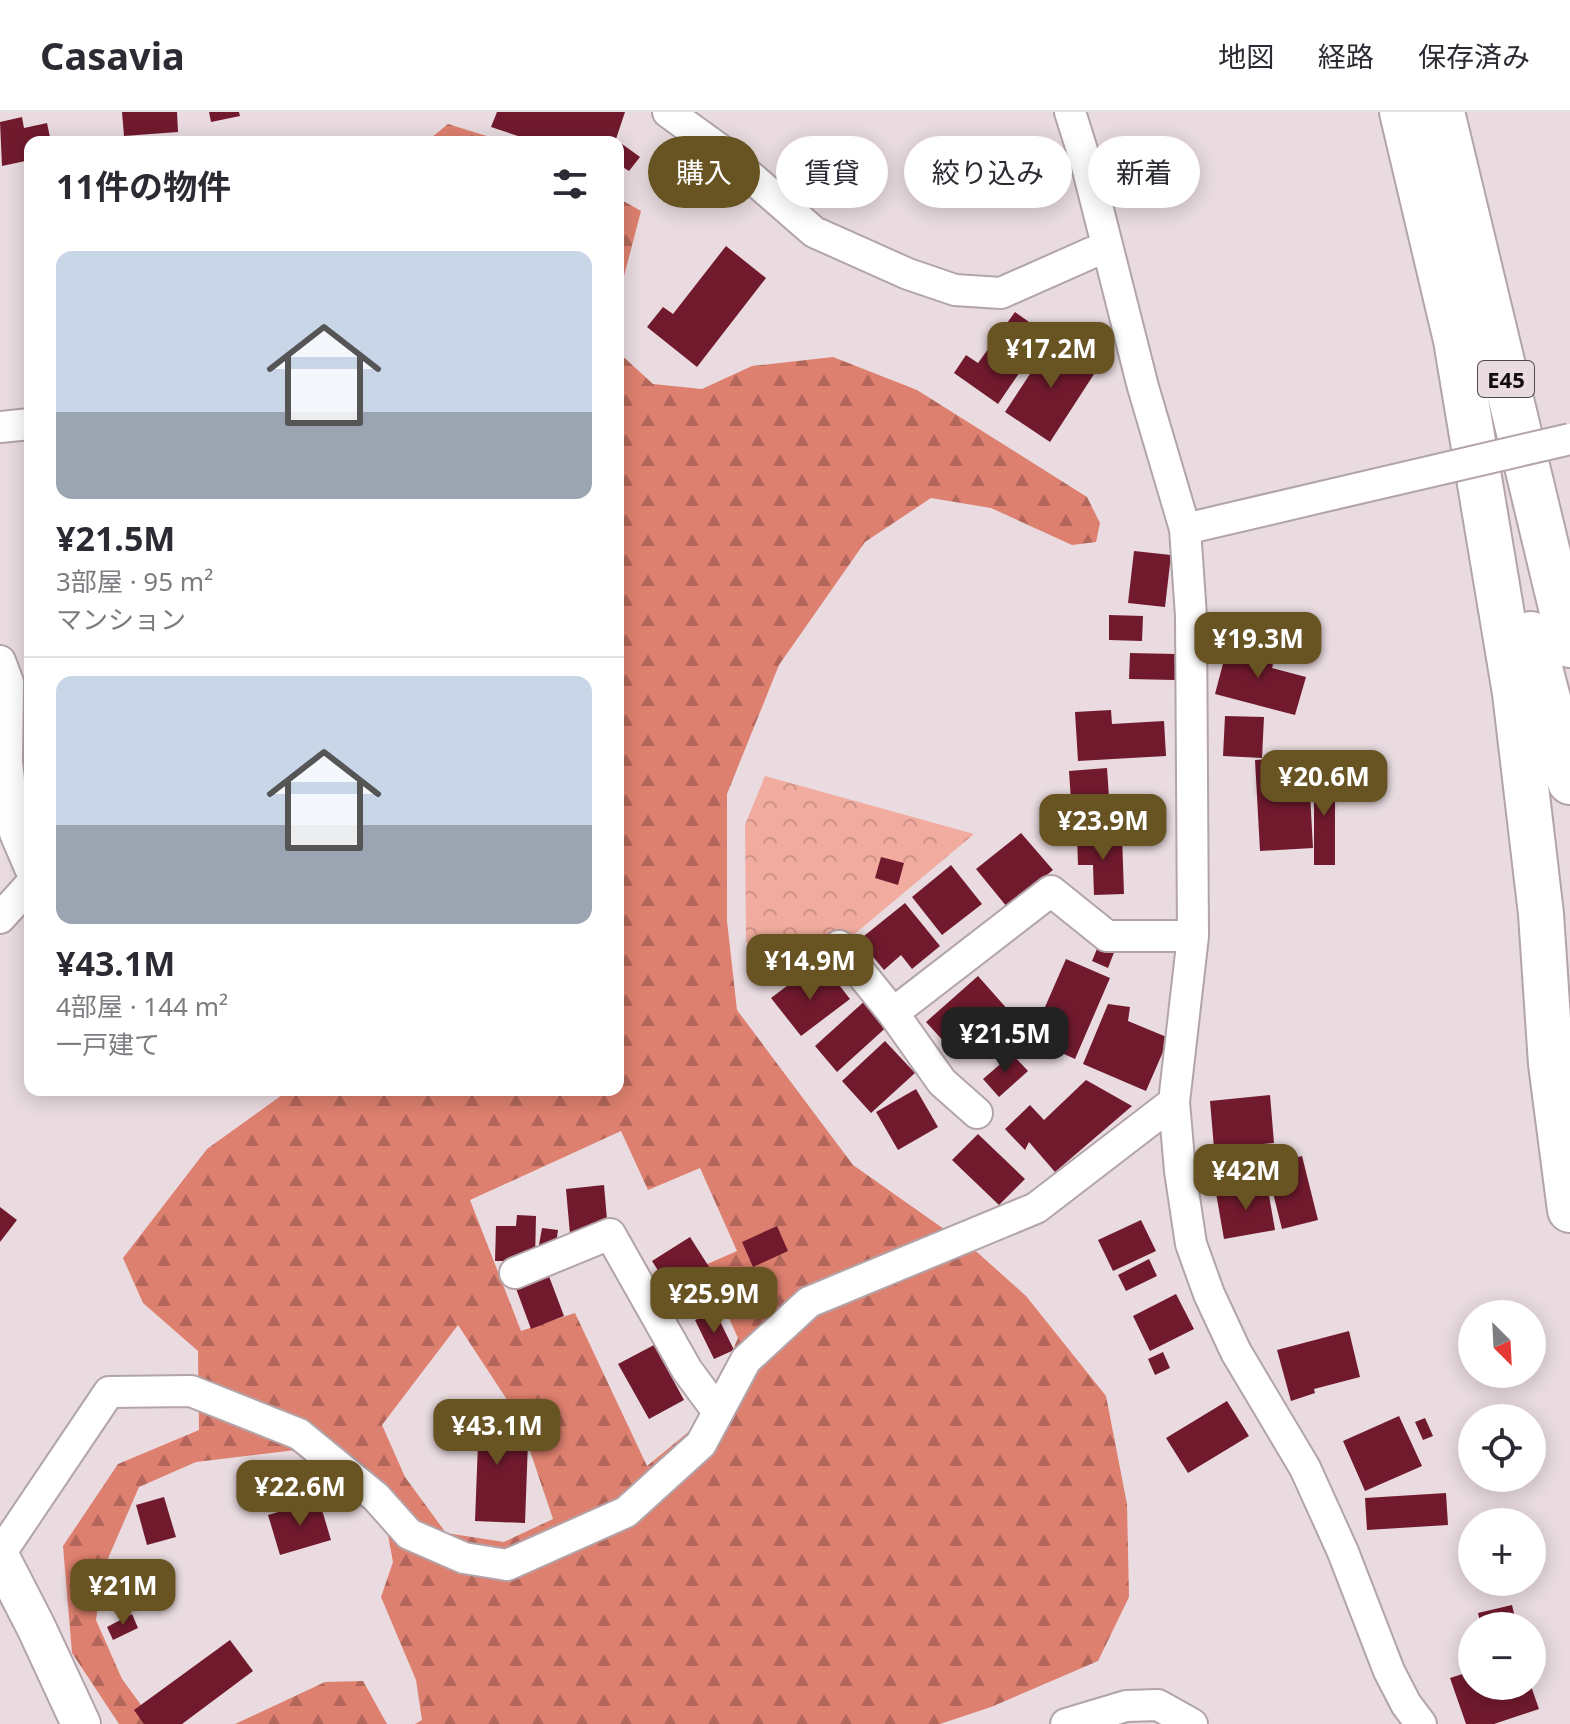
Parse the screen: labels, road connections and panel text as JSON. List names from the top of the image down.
{
  "streets": {
    "highway": ["E45"]
  },
  "north": "bottom right",
  "page": {
    "header": "Casavia",
    "nav": ["地図", "経路", "保存済み"],
    "chip": [
      "購入",
      "賃貸",
      "絞り込み",
      "新着"
    ],
    "heading": "11件の物件",
    "list": [
      {
        "name": "¥21.5M",
        "note": "3部屋 · 95 m² · マンション"
      },
      {
        "name": "¥43.1M",
        "note": "4部屋 · 144 m² · 一戸建て"
      }
    ],
    "price": [
      "¥17.2M",
      "¥19.3M",
      "¥20.6M",
      "¥23.9M",
      "¥14.9M",
      "¥21.5M",
      "¥42M",
      "¥25.9M",
      "¥43.1M",
      "¥22.6M",
      "¥21M"
    ],
    "map_buttons": ["+", "−"]
  }
}
